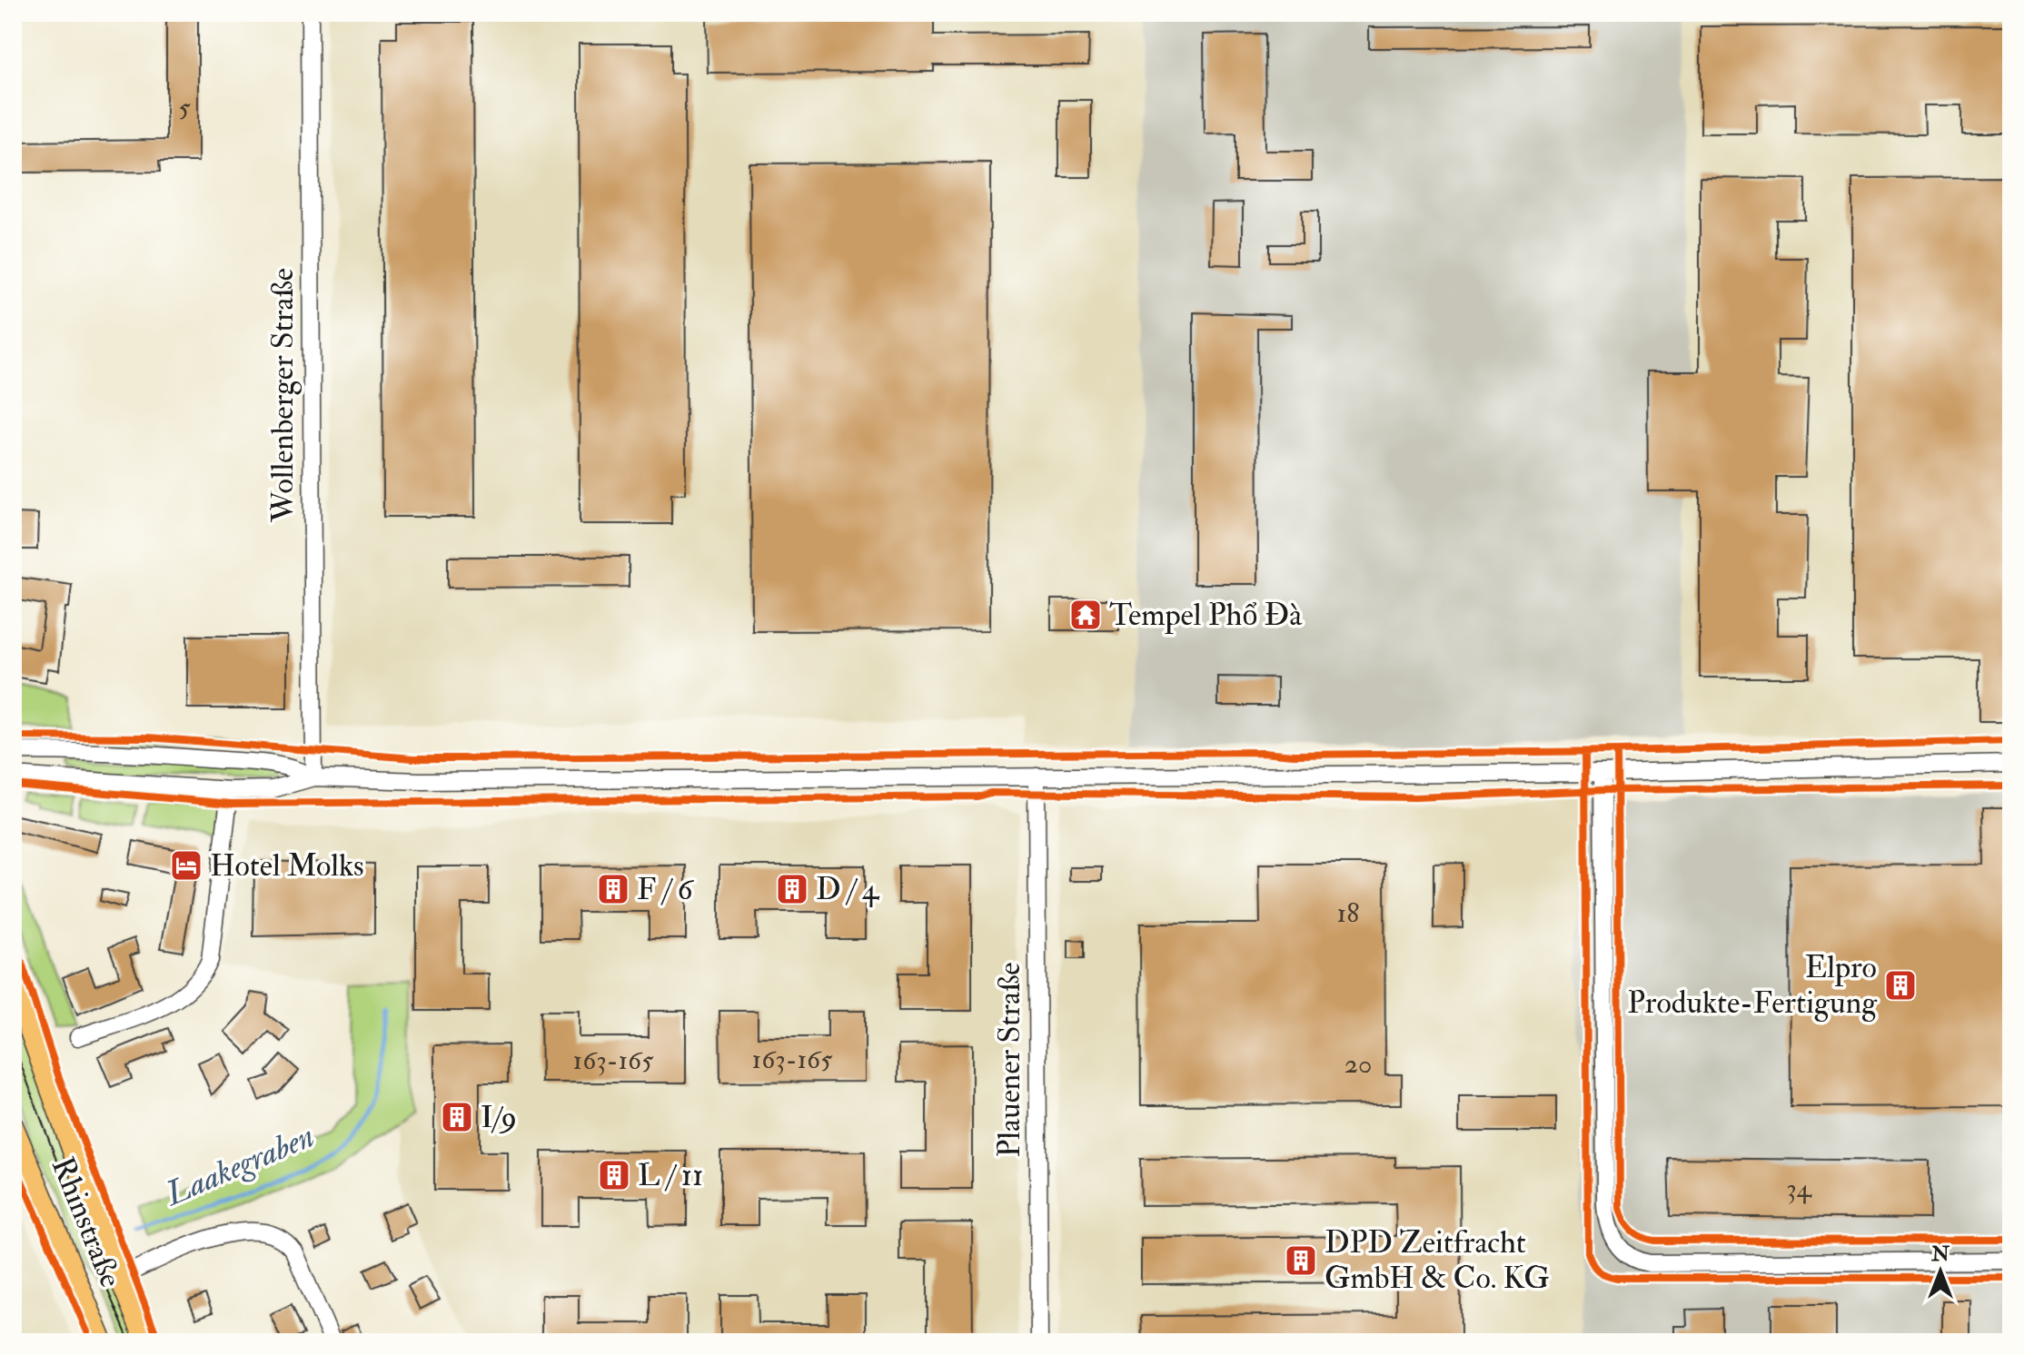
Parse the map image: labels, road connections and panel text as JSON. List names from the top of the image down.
{
  "streets": {
    "main road": ["Rhinstraße"],
    "street": ["Wollenberger Straße", "Plauener Straße"]
  },
  "water": ["Laakegraben"],
  "places": {
    "temple": ["Tempel Phổ Đà"],
    "hotel": ["Hotel Molks"],
    "building": [
      "F / 6",
      "D / 4",
      "Elpro Produkte-Fertigung",
      "I/9",
      "L / 11",
      "DPD Zeitfracht GmbH & Co. KG"
    ]
  },
  "house_numbers": [
    "5",
    "18",
    "163-165",
    "163-165",
    "20",
    "34"
  ],
  "north": "top"
}
